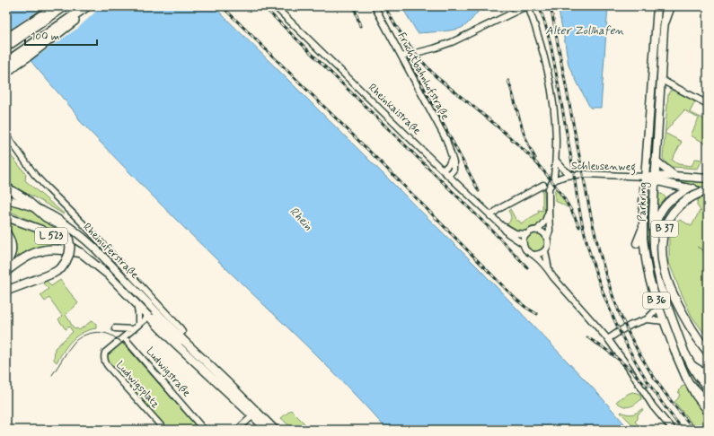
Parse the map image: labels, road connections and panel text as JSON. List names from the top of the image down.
{
  "streets": {
    "highway": ["Parkring", "B 37"],
    "main road": ["L 523", "Rheinuferstraße", "B 36"],
    "street": [
      "Fruchtbahnhofstraße",
      "Rheinkaistraße",
      "Schleusenweg",
      "Ludwigstraße",
      "Ludwigsplatz"
    ]
  },
  "crossings": [
    ["Fruchtbahnhofstraße", "Rheinkaistraße"],
    ["Schleusenweg", "Parkring"],
    ["Parkring", "B 37"],
    ["Parkring", "B 36"],
    ["L 523", "Rheinuferstraße"],
    ["Ludwigstraße", "Ludwigsplatz"]
  ],
  "water": ["Alter Zollhafen", "Rhein"],
  "scale_bar": "100 m"
}
